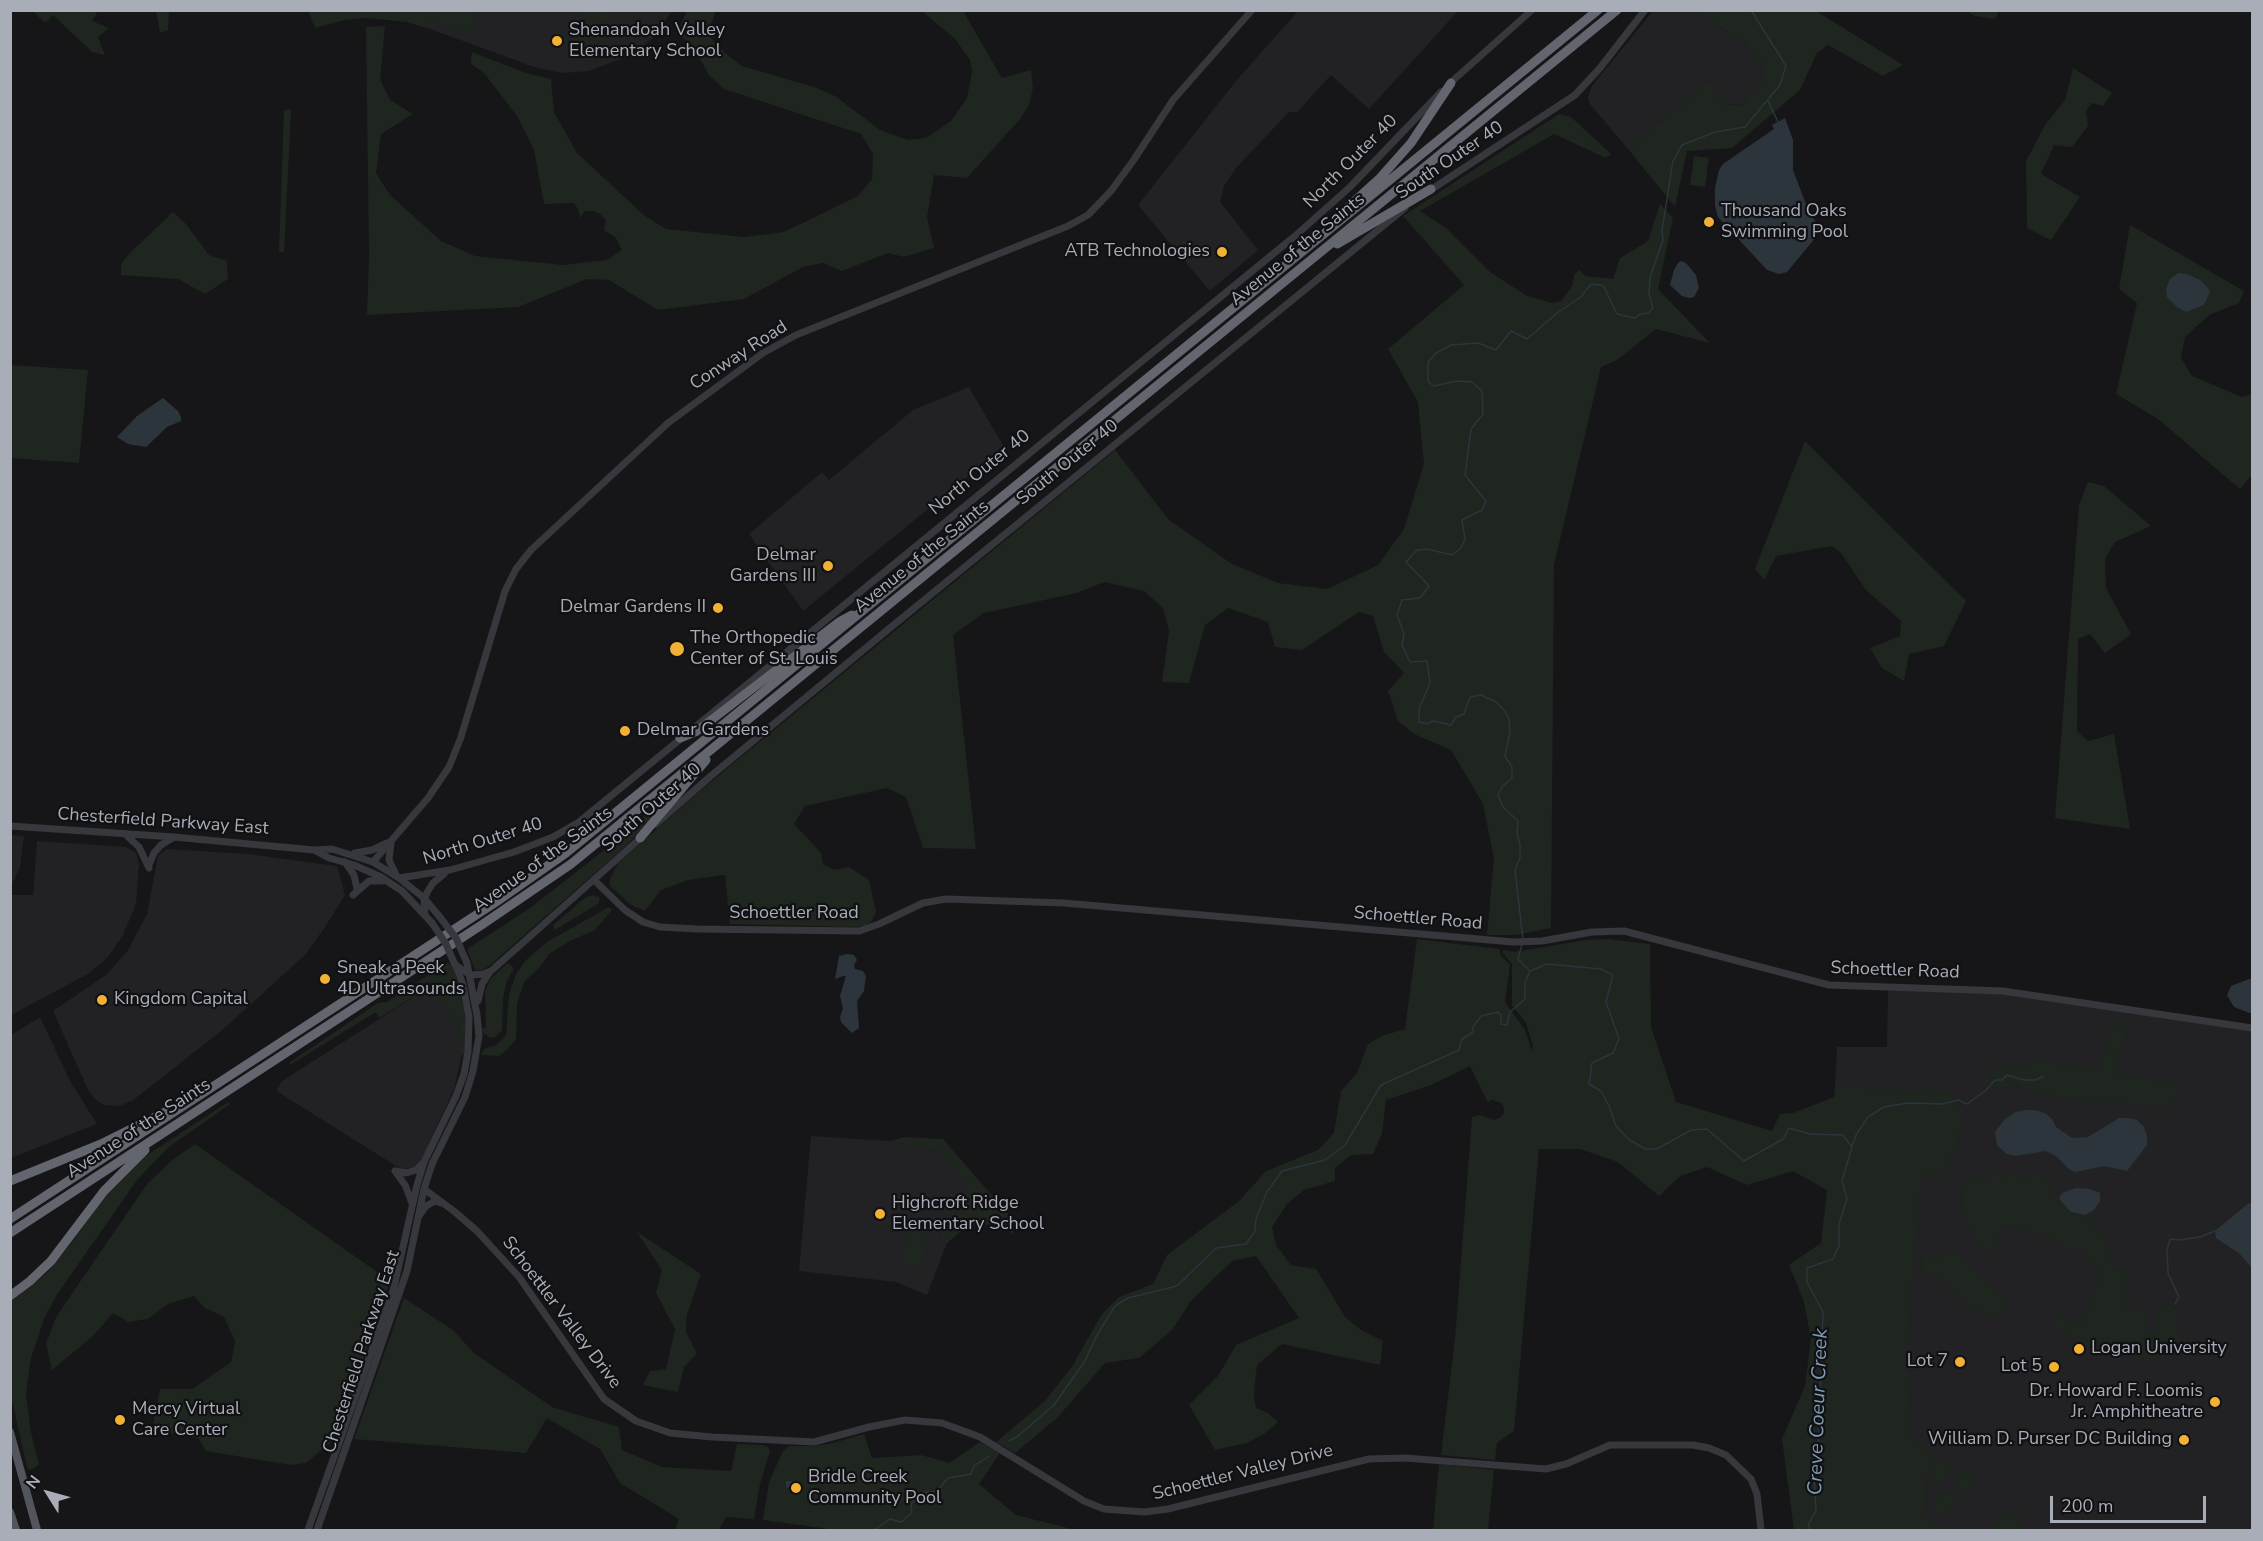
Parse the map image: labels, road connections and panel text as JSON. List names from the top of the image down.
{
  "streets": {
    "highway": ["Avenue of the Saints"],
    "street": [
      "South Outer 40",
      "North Outer 40",
      "Conway Road",
      "Chesterfield Parkway East",
      "Schoettler Road",
      "Schoettler Valley Drive"
    ]
  },
  "crossings": [
    ["South Outer 40", "Schoettler Road"],
    ["North Outer 40", "Chesterfield Parkway East"],
    ["Conway Road", "Chesterfield Parkway East"],
    ["Chesterfield Parkway East", "Schoettler Valley Drive"]
  ],
  "water": ["Creve Coeur Creek"],
  "places": [
    "Shenandoah Valley Elementary School",
    "Thousand Oaks Swimming Pool",
    "ATB Technologies",
    "Delmar Gardens III",
    "Delmar Gardens II",
    "The Orthopedic Center of St. Louis",
    "Delmar Gardens",
    "Sneak a Peek 4D Ultrasounds",
    "Kingdom Capital",
    "Highcroft Ridge Elementary School",
    "Logan University",
    "Lot 7",
    "Lot 5",
    "Dr. Howard F. Loomis Jr. Amphitheatre",
    "Mercy Virtual Care Center",
    "William D. Purser DC Building",
    "Bridle Creek Community Pool"
  ],
  "scale_bar": "200 m",
  "north": "top left"
}
